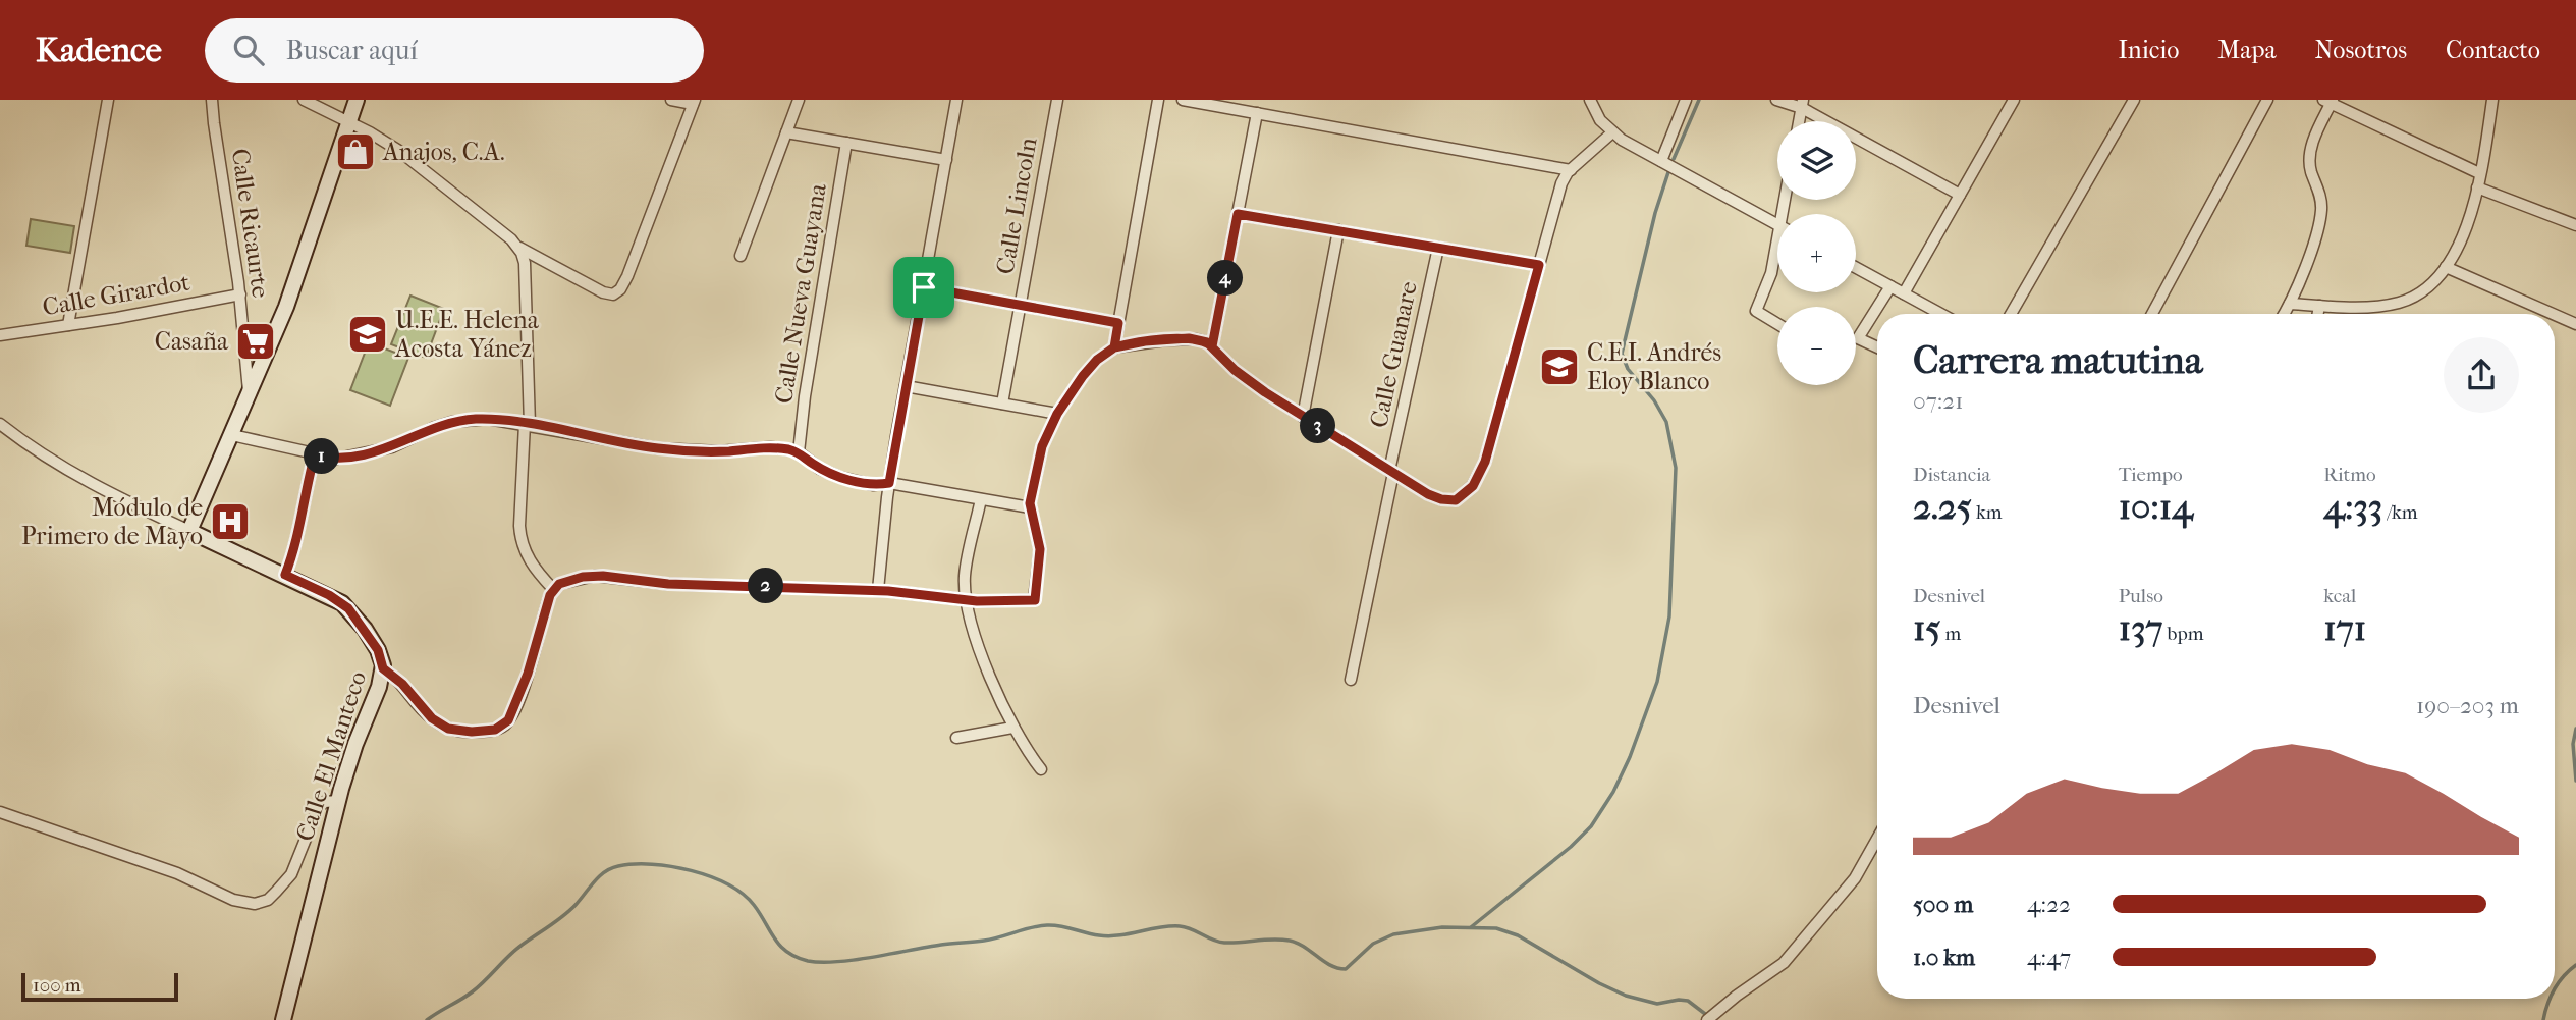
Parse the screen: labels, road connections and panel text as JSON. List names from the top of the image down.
{
  "streets": {
    "street": [
      "Calle Lincoln",
      "Calle Ricaurte",
      "Calle Nueva Guayana",
      "Calle Girardot",
      "Calle Guanare",
      "Calle El Manteco"
    ]
  },
  "crossings": [
    ["Calle Ricaurte", "Calle Girardot"]
  ],
  "places": {
    "shop": ["Anajos, C.A."],
    "school or university": ["U.E.E. Helena Acosta Yánez", "C.E.I. Andrés Eloy Blanco"],
    "supermarket": ["Casaña"],
    "hospital": ["Módulo de Primero de Mayo"]
  },
  "scale_bar": "100 m",
  "page": {
    "header": "Kadence",
    "search": "Buscar aquí",
    "nav": [
      "Inicio",
      "Mapa",
      "Nosotros",
      "Contacto"
    ],
    "map_buttons": ["+", "−"],
    "pins": [
      "4",
      "3",
      "1",
      "2"
    ],
    "heading": ["Carrera matutina", "07:21"],
    "stats": [
      ["Distancia", "2.25 km"],
      ["Tiempo", "10:14"],
      ["Ritmo", "4:33 /km"],
      ["Desnivel", "15 m"],
      ["Pulso", "137 bpm"],
      ["kcal", "171"]
    ],
    "chart": ["Desnivel", "190–203 m"],
    "list": [
      {
        "name": "500 m",
        "note": "4:22"
      },
      {
        "name": "1.0 km",
        "note": "4:47"
      }
    ],
    "scale": "100 m"
  }
}
